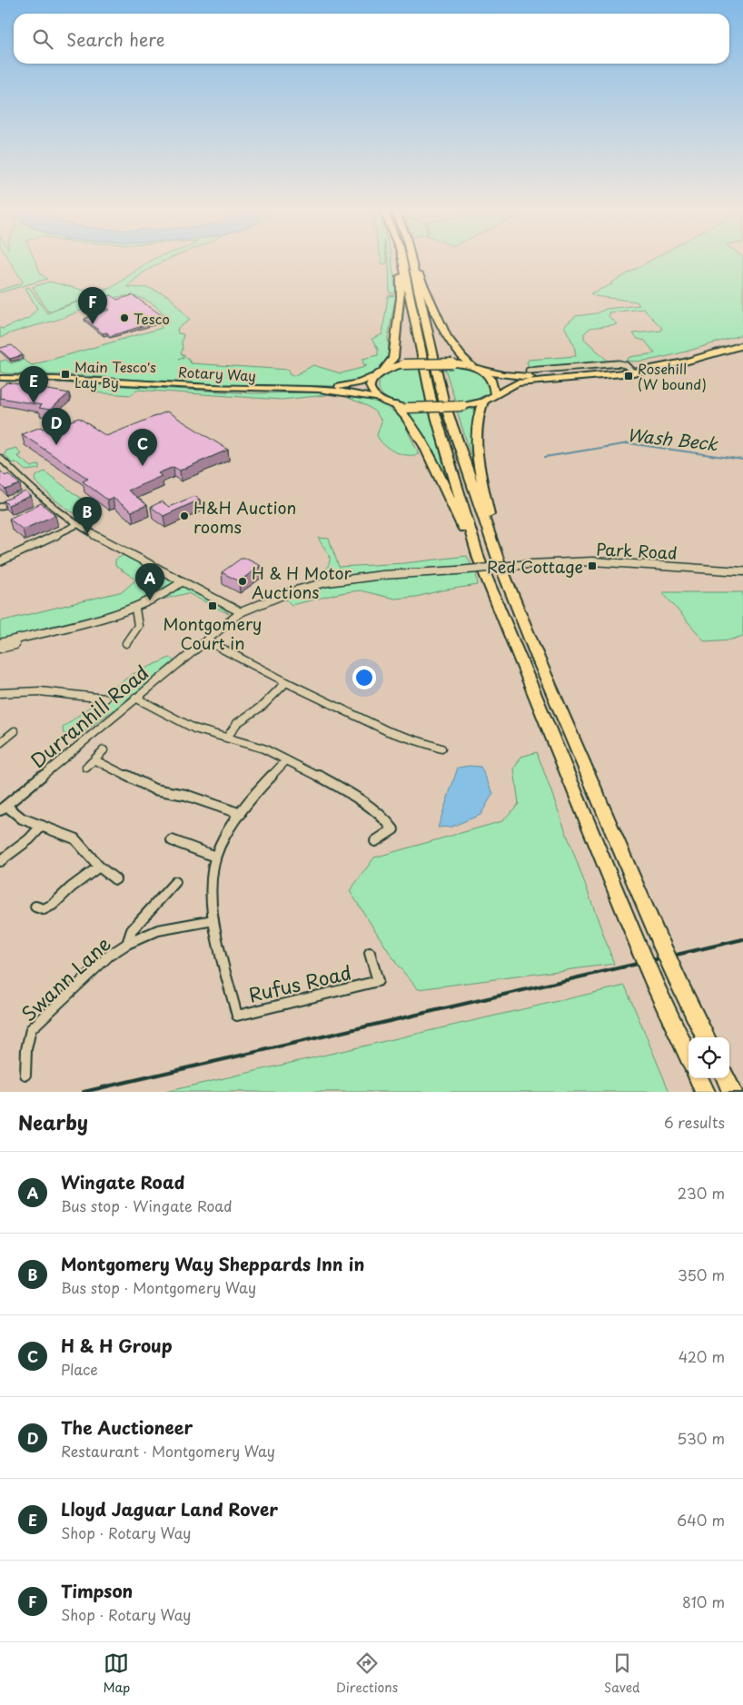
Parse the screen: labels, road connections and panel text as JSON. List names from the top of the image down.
{
  "streets": {
    "main road": ["Rotary Way"],
    "street": [
      "Park Road",
      "Durranhill Road",
      "Swann Lane",
      "Rufus Road"
    ]
  },
  "crossings": [
    ["Park Road", "Durranhill Road"],
    ["Swann Lane", "Rufus Road"]
  ],
  "water": ["Wash Beck"],
  "places": {
    "other": ["Tesco", "H&H Auction rooms", "H & H Motor Auctions"],
    "transit": [
      "Main Tesco's Lay By",
      "Rosehill (W bound)",
      "Red Cottage",
      "Montgomery Court in"
    ]
  },
  "page": {
    "search": "Search here",
    "pins": [
      "F",
      "E",
      "D",
      "C",
      "B",
      "A"
    ],
    "heading": ["Nearby", "6 results"],
    "list": [
      {
        "mark": "A",
        "name": "Wingate Road",
        "note": "Bus stop · Wingate Road",
        "value": "230 m"
      },
      {
        "mark": "B",
        "name": "Montgomery Way Sheppards Inn in",
        "note": "Bus stop · Montgomery Way",
        "value": "350 m"
      },
      {
        "mark": "C",
        "name": "H & H Group",
        "note": "Place",
        "value": "420 m"
      },
      {
        "mark": "D",
        "name": "The Auctioneer",
        "note": "Restaurant · Montgomery Way",
        "value": "530 m"
      },
      {
        "mark": "E",
        "name": "Lloyd Jaguar Land Rover",
        "note": "Shop · Rotary Way",
        "value": "640 m"
      },
      {
        "mark": "F",
        "name": "Timpson",
        "note": "Shop · Rotary Way",
        "value": "810 m"
      }
    ],
    "nav": ["Map", "Directions", "Saved"]
  }
}
